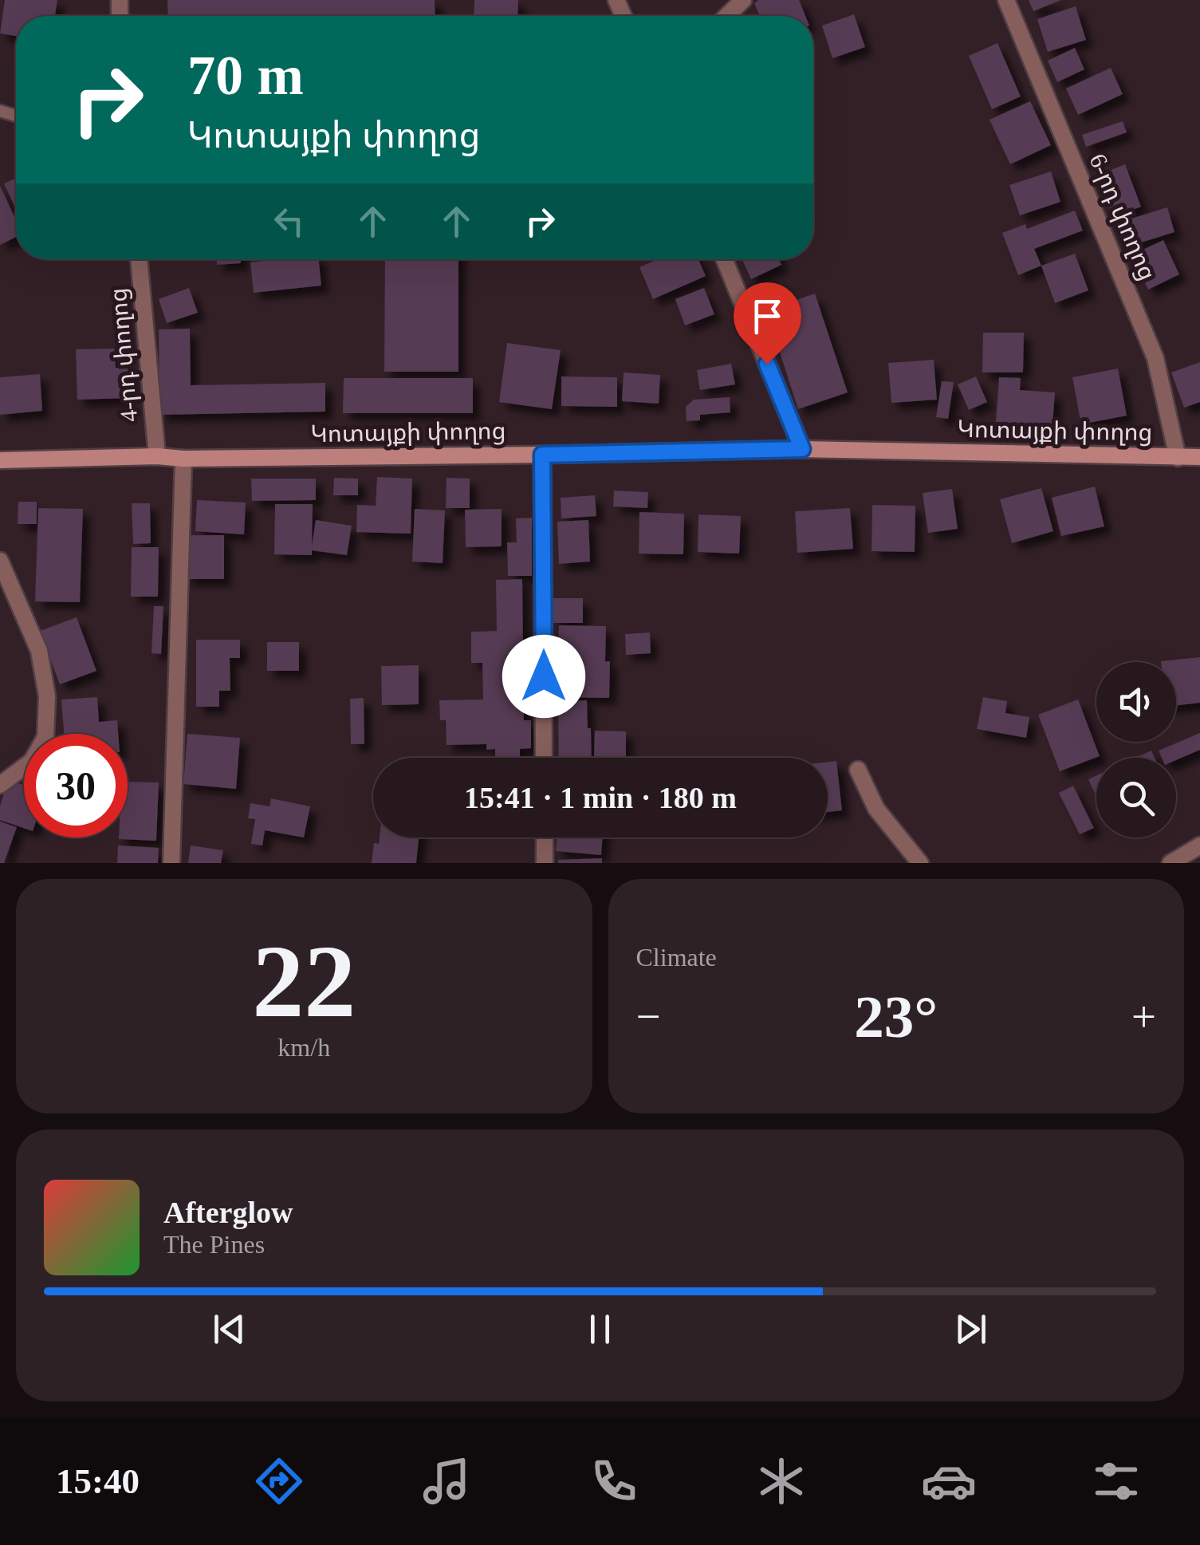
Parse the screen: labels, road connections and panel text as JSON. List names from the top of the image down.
{
  "streets": {
    "main road": ["Կոտայքի փողոց"],
    "street": ["6-րդ փողոց", "4-րդ փողոց"]
  },
  "crossings": [
    ["6-րդ փողոց", "Կոտայքի փողոց"],
    ["4-րդ փողոց", "Կոտայքի փողոց"]
  ],
  "page": {
    "turn": ["70 m", "Կոտայքի փողոց"],
    "limit": "30",
    "trip": "15:41 · 1 min · 180 m",
    "tile": [
      ["22", "km/h"],
      "Climate"
    ],
    "heat": ["−", "23°", "+"],
    "song": ["Afterglow", "The Pines"],
    "tabs": "15:40"
  }
}
